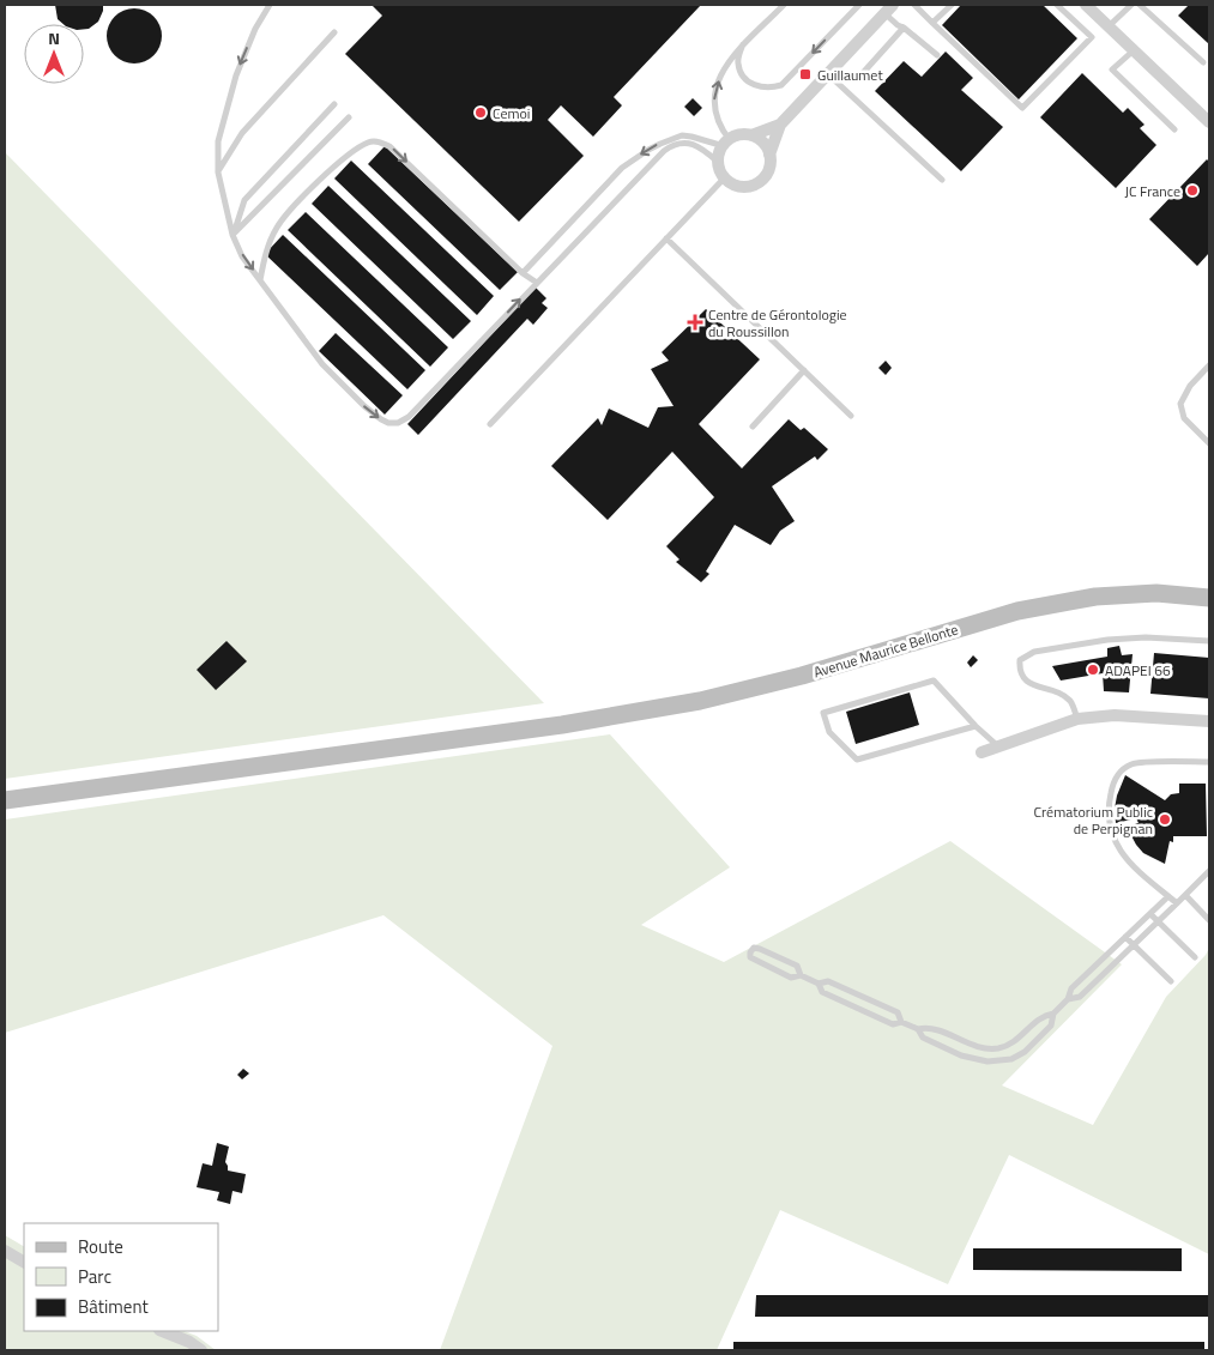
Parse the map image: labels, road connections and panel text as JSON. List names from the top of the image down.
{
  "streets": {
    "main road": ["Avenue Maurice Bellonte"]
  },
  "places": {
    "transit": ["Guillaumet"],
    "other": [
      "Cemoi",
      "JC France",
      "ADAPEI 66",
      "Crématorium Public de Perpignan"
    ],
    "health": ["Centre de Gérontologie du Roussillon"]
  },
  "legend": ["Route", "Parc", "Bâtiment"],
  "north": "top"
}
